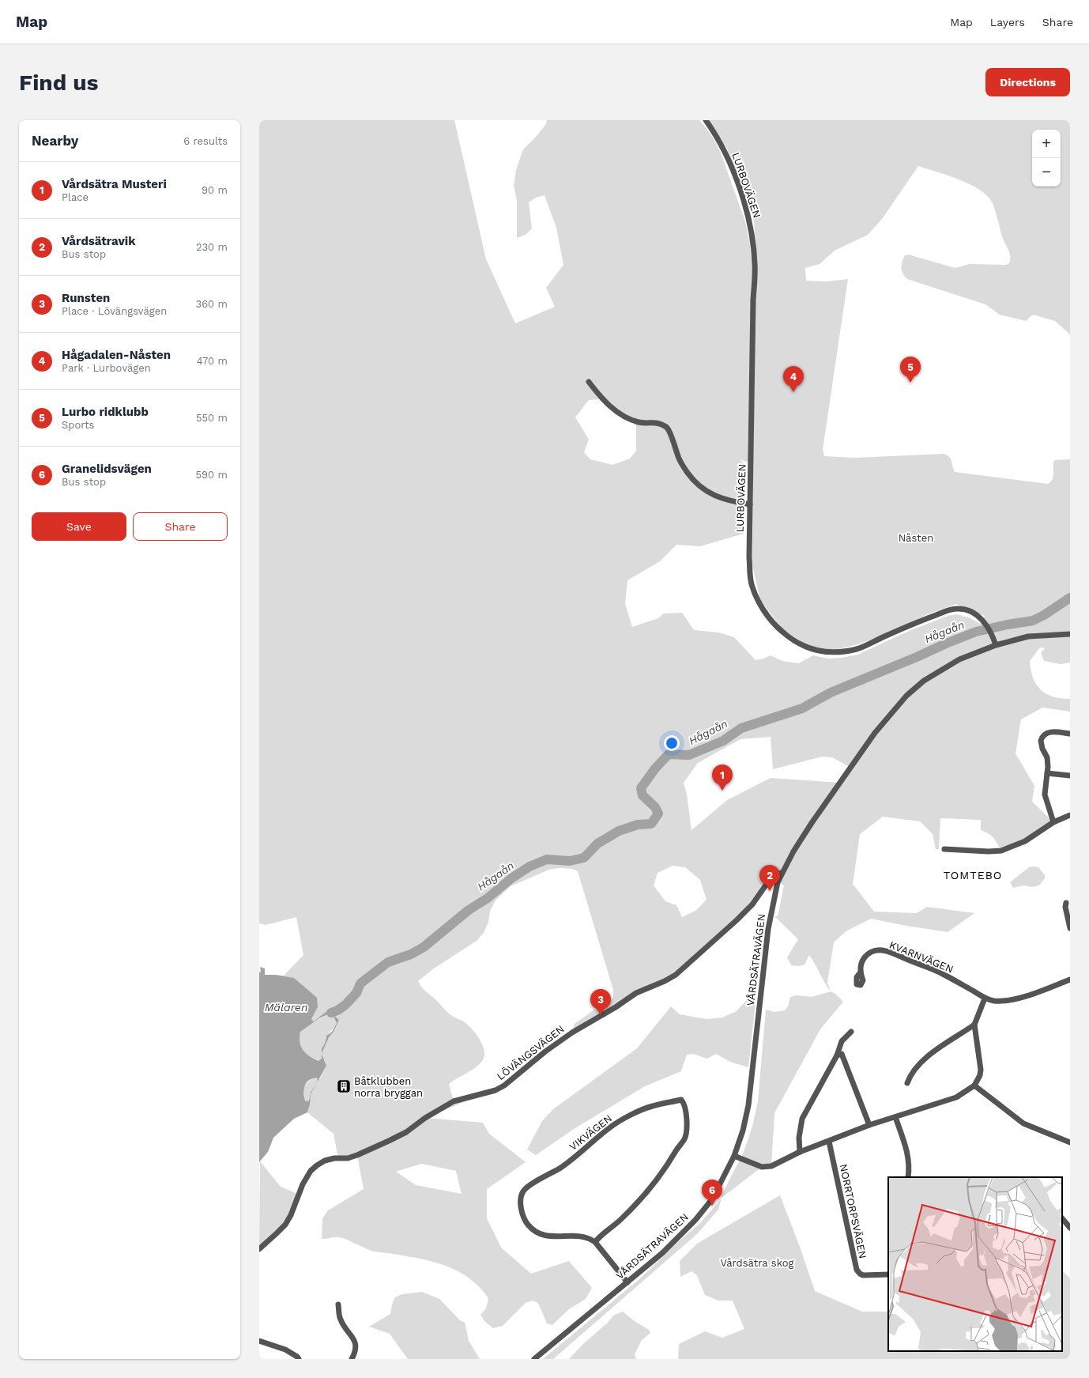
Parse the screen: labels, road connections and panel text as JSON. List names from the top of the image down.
{
  "streets": {
    "street": [
      "LURBOVÄGEN",
      "KVARNVÄGEN",
      "VÅRDSÄTRAVÄGEN",
      "LÖVÄNGSVÄGEN",
      "VIKVÄGEN",
      "NORRTORPSVÄGEN"
    ]
  },
  "crossings": [
    ["LURBOVÄGEN", "VÅRDSÄTRAVÄGEN"],
    ["VÅRDSÄTRAVÄGEN", "LÖVÄNGSVÄGEN"],
    ["VÅRDSÄTRAVÄGEN", "VIKVÄGEN"]
  ],
  "districts": ["TOMTEBO"],
  "water": ["Hågaån", "Mälaren"],
  "parks": ["Nåsten", "Vårdsätra skog"],
  "places": {
    "building": ["Båtklubben norra bryggan"]
  },
  "page": {
    "header": "Map",
    "nav": ["Map", "Layers", "Share"],
    "buttons": [
      "Directions",
      ["Save", "Share"]
    ],
    "title": "Find us",
    "heading": ["Nearby", "6 results"],
    "map_buttons": ["+", "−"],
    "list": [
      {
        "mark": "1",
        "name": "Vårdsätra Musteri",
        "note": "Place",
        "value": "90 m"
      },
      {
        "mark": "2",
        "name": "Vårdsätravik",
        "note": "Bus stop",
        "value": "230 m"
      },
      {
        "mark": "3",
        "name": "Runsten",
        "note": "Place · Lövängsvägen",
        "value": "360 m"
      },
      {
        "mark": "4",
        "name": "Hågadalen-Nåsten",
        "note": "Park · Lurbovägen",
        "value": "470 m"
      },
      {
        "mark": "5",
        "name": "Lurbo ridklubb",
        "note": "Sports",
        "value": "550 m"
      },
      {
        "mark": "6",
        "name": "Granelidsvägen",
        "note": "Bus stop",
        "value": "590 m"
      }
    ],
    "pins": [
      "5",
      "4",
      "1",
      "2",
      "3",
      "6"
    ]
  }
}
